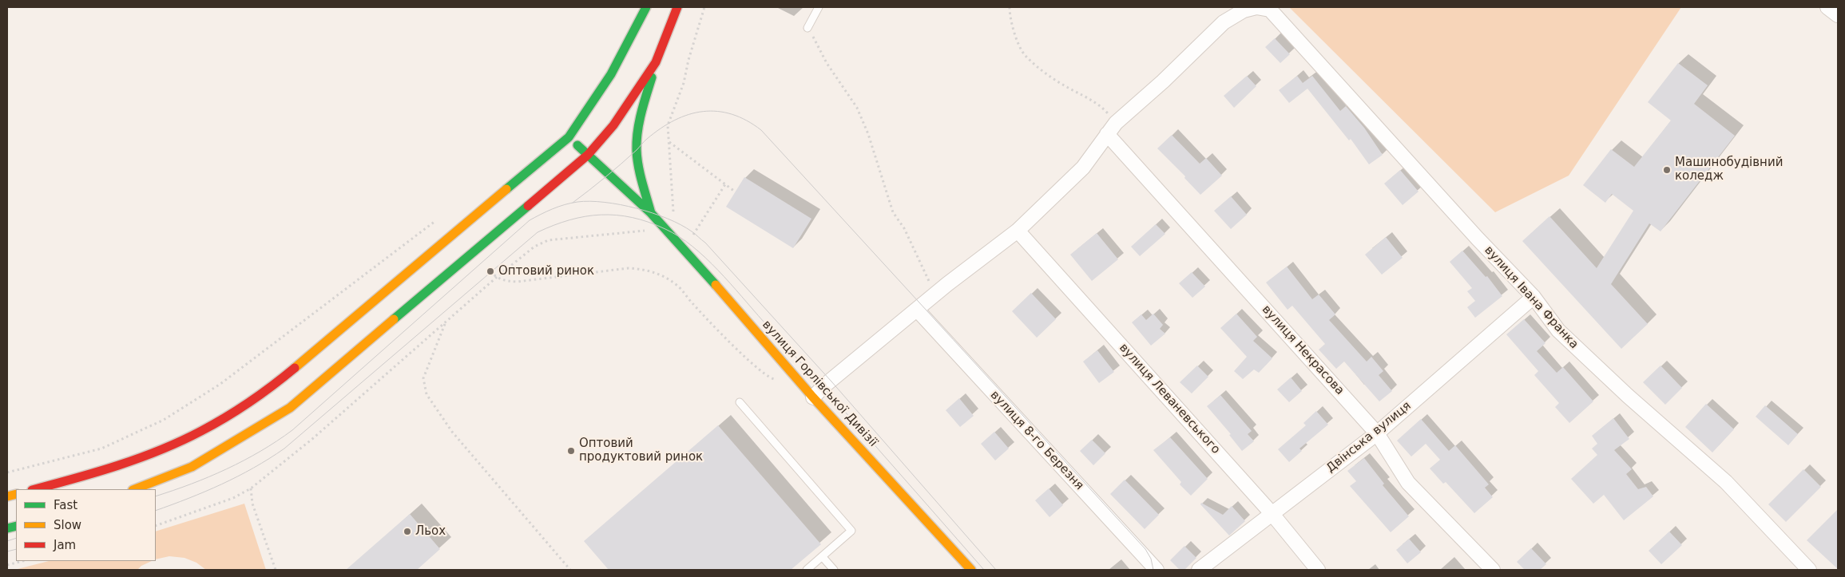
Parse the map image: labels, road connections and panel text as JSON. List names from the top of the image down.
{
  "streets": {
    "main road": ["вулиця Горлівської Дивізії"],
    "street": [
      "вулиця Івана Франка",
      "вулиця Некрасова",
      "вулиця Леваневського",
      "Двінська вулиця",
      "вулиця 8-го Березня"
    ]
  },
  "crossings": [
    ["вулиця Івана Франка", "Двінська вулиця"],
    ["вулиця Некрасова", "Двінська вулиця"],
    ["вулиця Леваневського", "Двінська вулиця"]
  ],
  "places": [
    "Машинобудівний коледж",
    "Оптовий ринок",
    "Оптовий продуктовий ринок",
    "Льох"
  ],
  "legend": ["Fast", "Slow", "Jam"]
}
